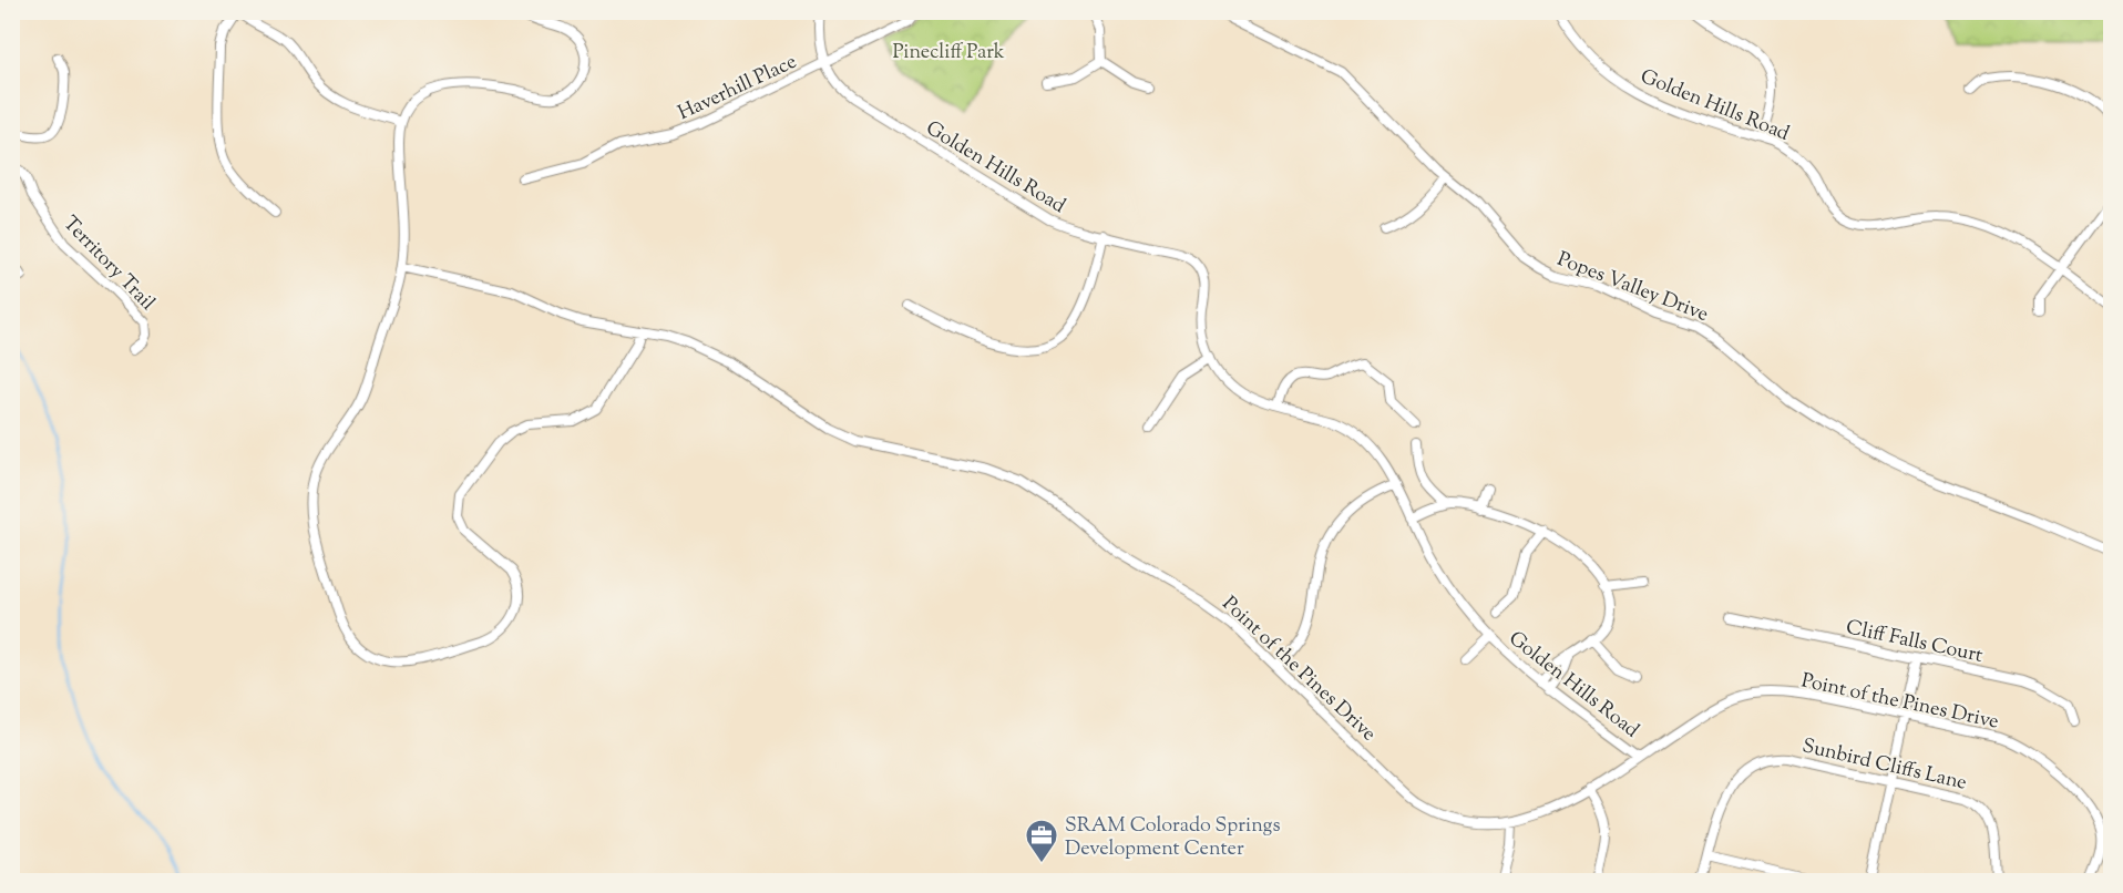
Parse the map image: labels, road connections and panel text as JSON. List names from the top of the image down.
{
  "streets": {
    "street": [
      "Haverhill Place",
      "Golden Hills Road",
      "Territory Trail",
      "Popes Valley Drive",
      "Cliff Falls Court",
      "Point of the Pines Drive",
      "Sunbird Cliffs Lane"
    ]
  },
  "crossings": [
    ["Haverhill Place", "Golden Hills Road"],
    ["Golden Hills Road", "Point of the Pines Drive"]
  ],
  "parks": ["Pinecliff Park"],
  "places": {
    "office": ["SRAM Colorado Springs Development Center"]
  }
}
